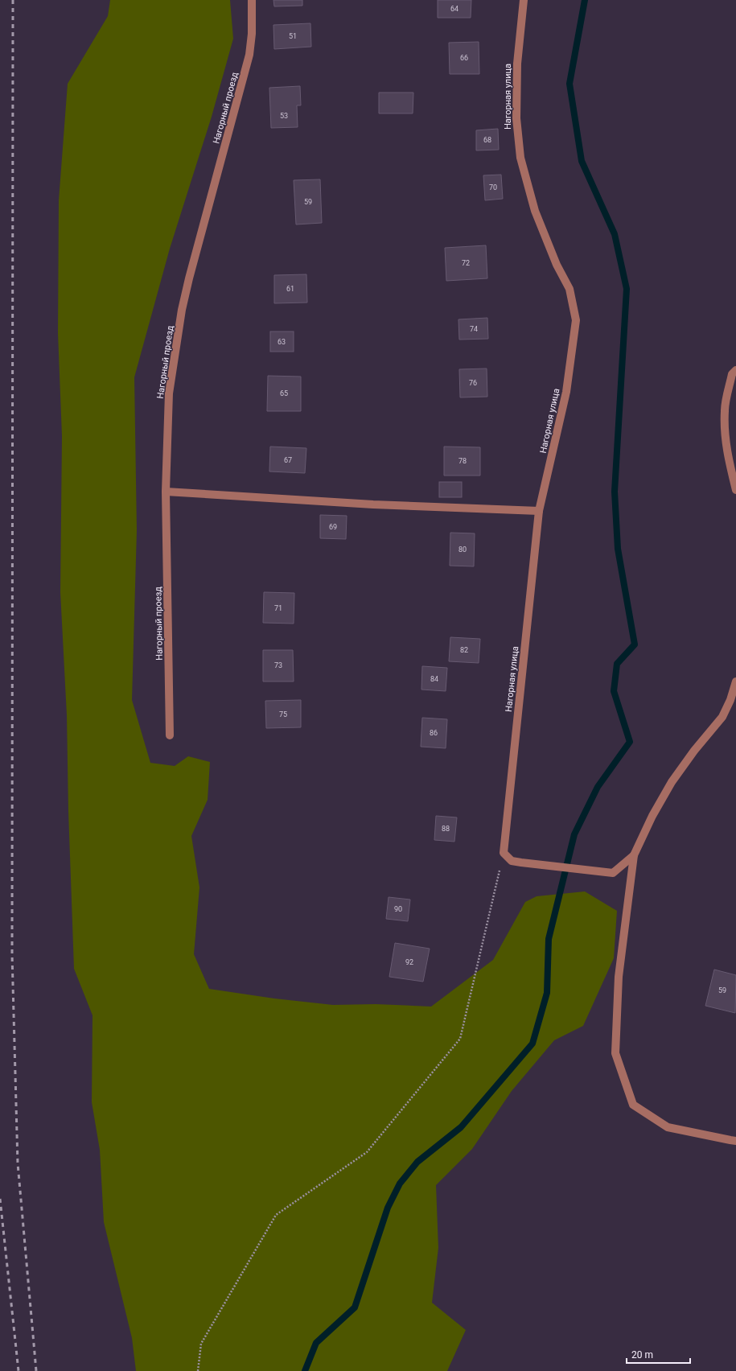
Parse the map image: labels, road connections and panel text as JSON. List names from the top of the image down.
{
  "streets": {
    "street": ["Нагорная улица", "Нагорный проезд"]
  },
  "house_numbers": [
    "64",
    "51",
    "66",
    "53",
    "68",
    "70",
    "59",
    "72",
    "61",
    "74",
    "63",
    "76",
    "65",
    "67",
    "78",
    "69",
    "80",
    "71",
    "82",
    "73",
    "84",
    "75",
    "86",
    "88",
    "90",
    "92",
    "59"
  ],
  "scale_bar": "20 m"
}
